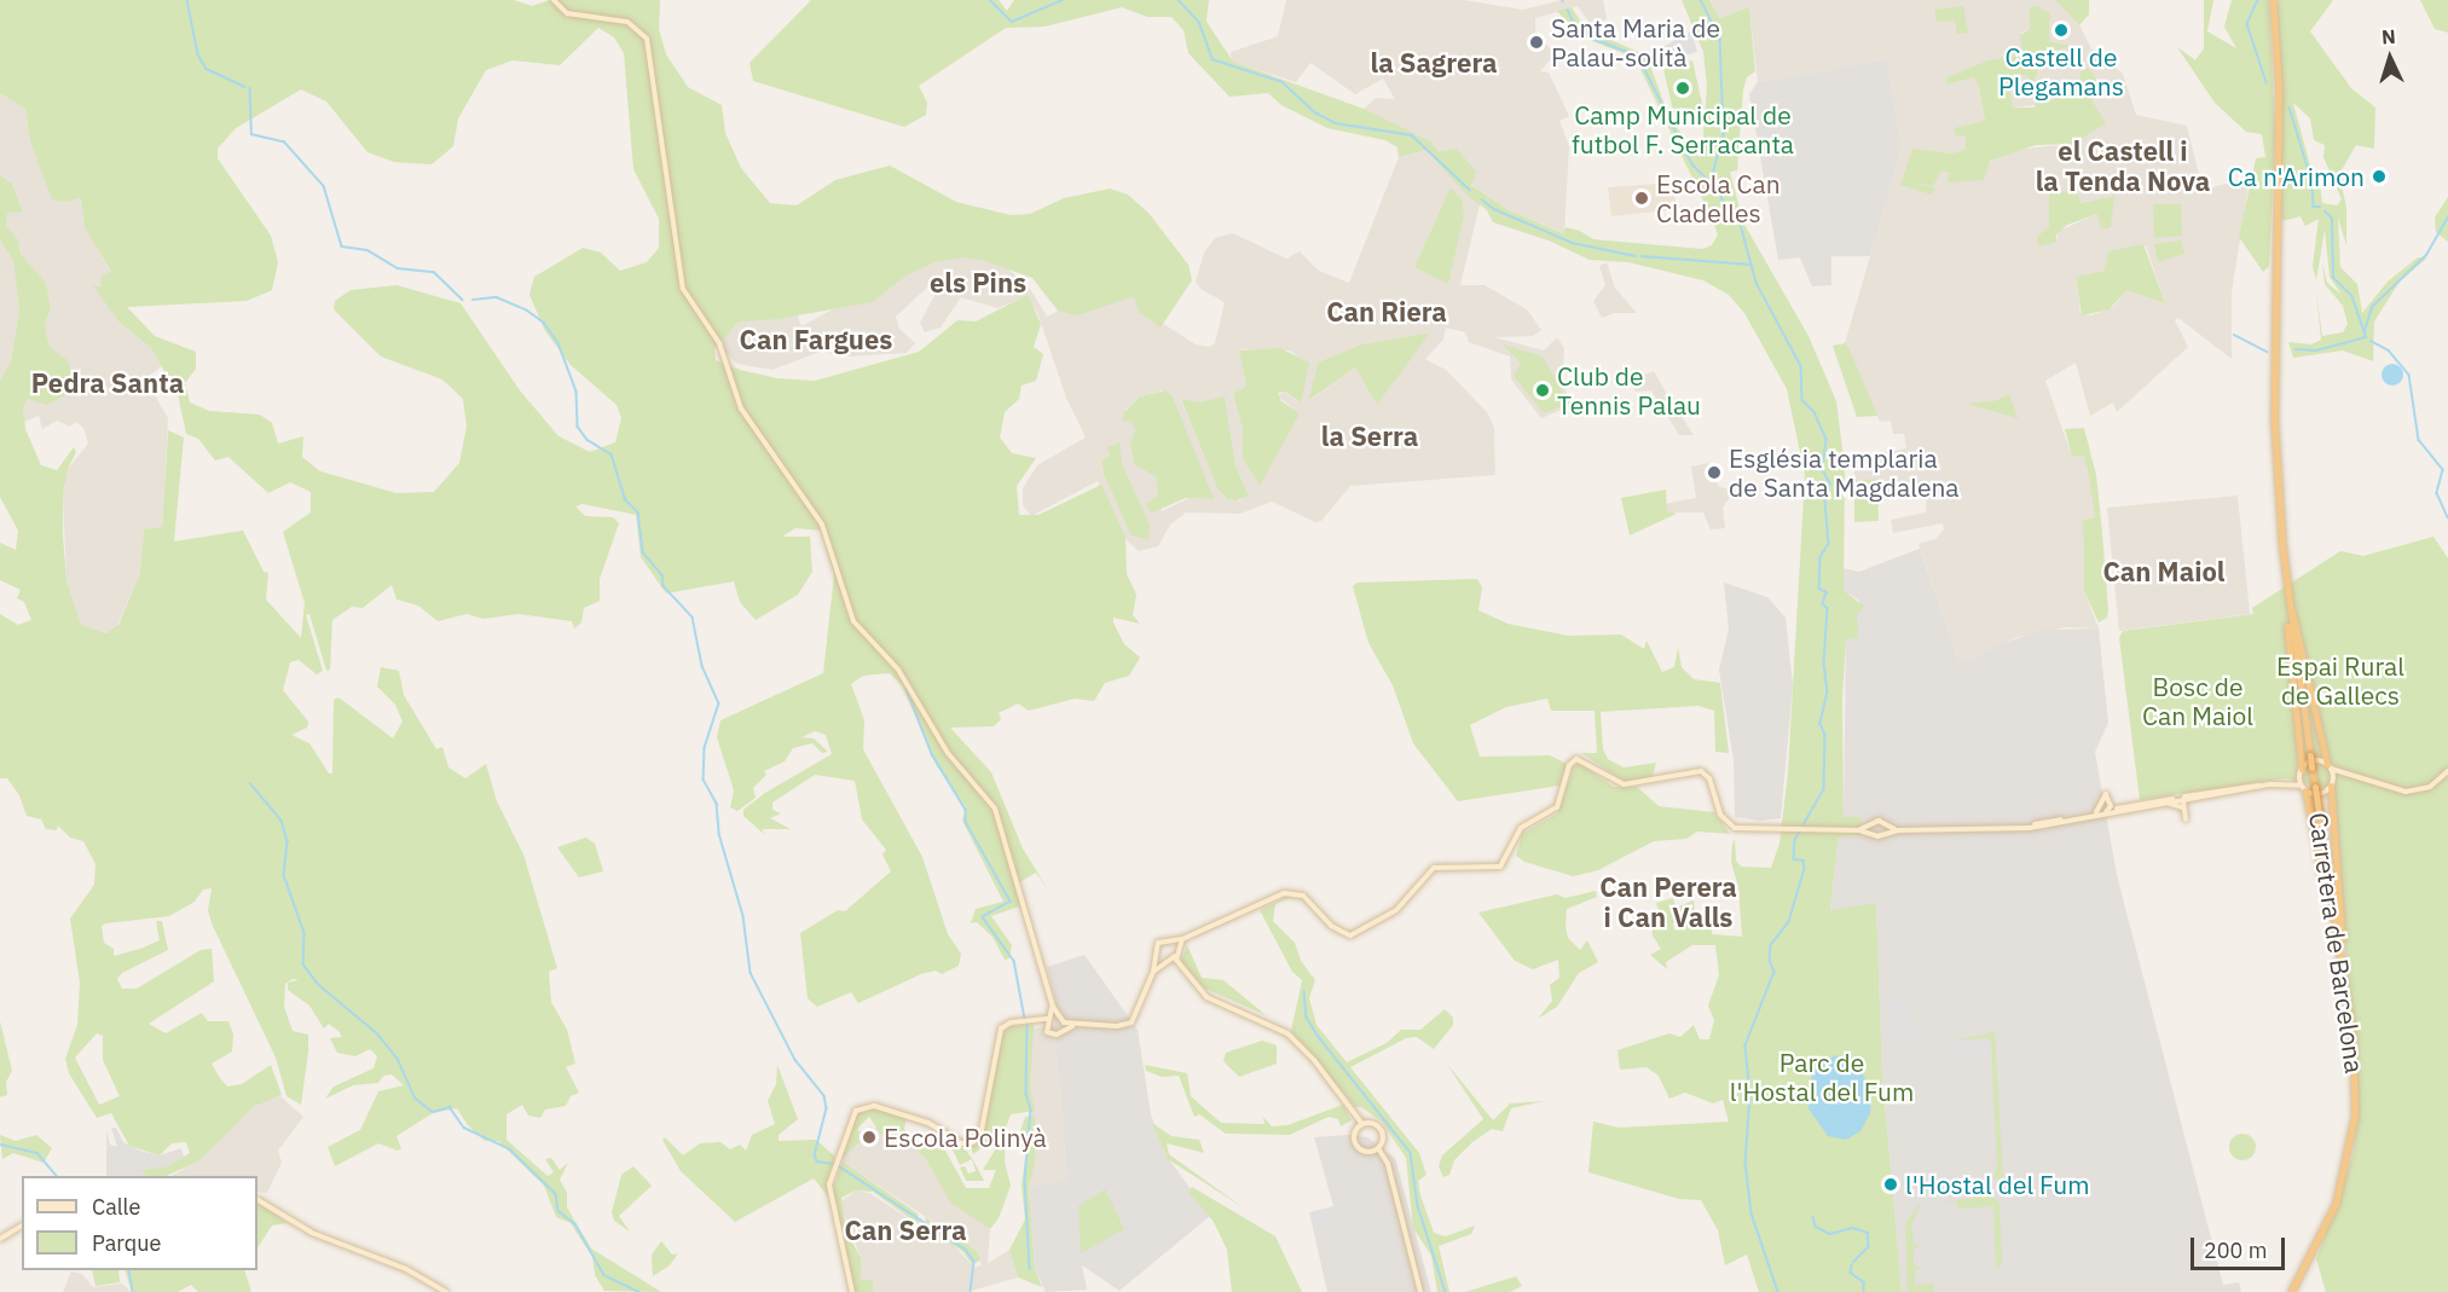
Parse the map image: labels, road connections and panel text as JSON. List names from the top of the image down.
{
  "streets": {
    "highway": ["Carretera de Barcelona"]
  },
  "districts": [
    "la Sagrera",
    "el Castell i la Tenda Nova",
    "els Pins",
    "Can Riera",
    "Can Fargues",
    "Pedra Santa",
    "la Serra",
    "Can Maiol",
    "Can Perera i Can Valls",
    "Can Serra"
  ],
  "parks": ["Espai Rural de Gallecs", "Bosc de Can Maiol", "Parc de l'Hostal del Fum"],
  "places": [
    "Castell de Plegamans",
    "Santa Maria de Palau-solità",
    "Camp Municipal de futbol F. Serracanta",
    "Ca n'Arimon",
    "Escola Can Cladelles",
    "Club de Tennis Palau",
    "Església templaria de Santa Magdalena",
    "Escola Polinyà",
    "l'Hostal del Fum"
  ],
  "legend": ["Calle", "Parque"],
  "scale_bar": "200 m",
  "north": "top"
}
